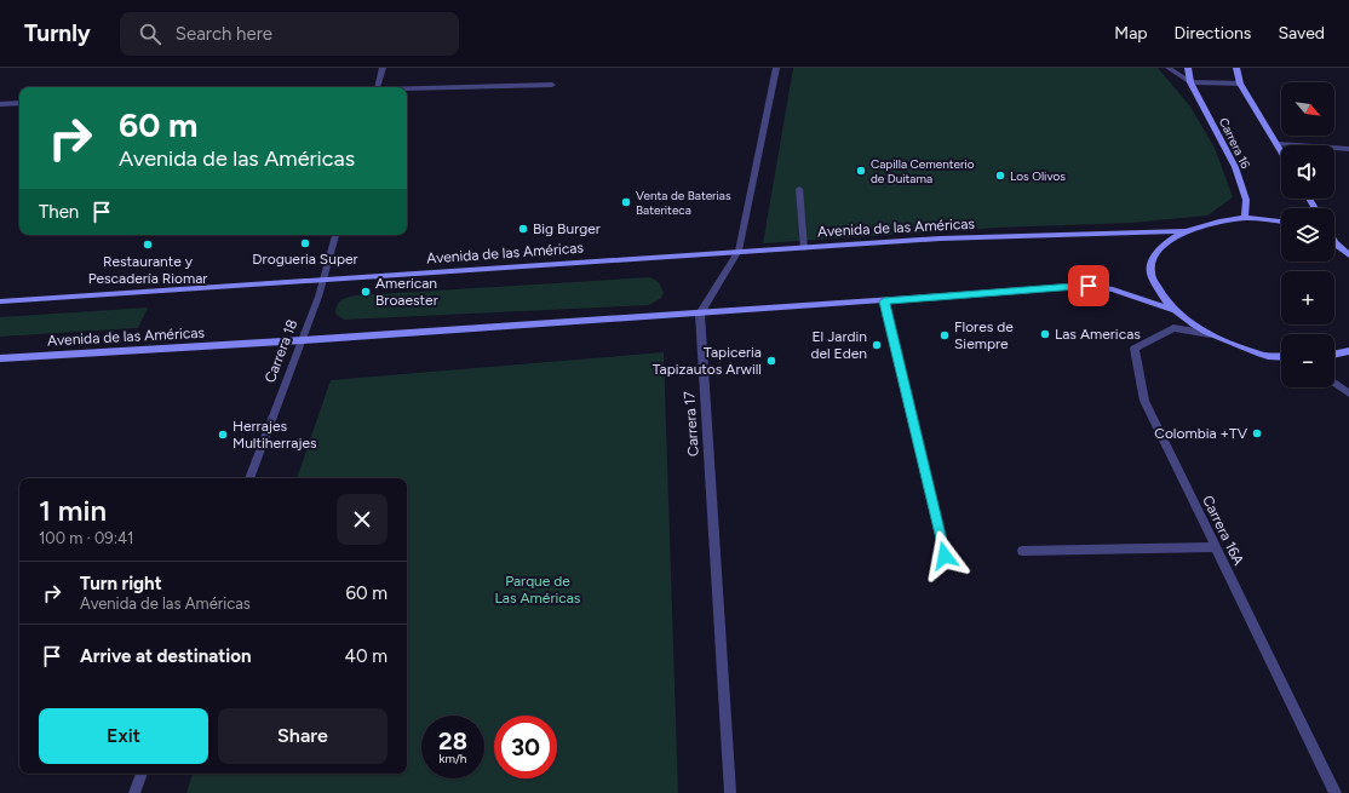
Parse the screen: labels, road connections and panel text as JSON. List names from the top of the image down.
{
  "streets": {
    "main road": ["Carrera 16", "Avenida de las Américas"],
    "street": ["Carrera 18", "Carrera 17", "Carrera 16A"]
  },
  "crossings": [
    ["Avenida de las Américas", "Carrera 18"],
    ["Avenida de las Américas", "Carrera 17"]
  ],
  "parks": ["Parque de Las Américas"],
  "places": [
    "Capilla Cementerio de Duitama",
    "Los Olivos",
    "Venta de Baterias Bateriteca",
    "Big Burger",
    "Drogueria Super",
    "Restaurante y Pescadería Riomar",
    "American Broaester",
    "Las Americas",
    "Flores de Siempre",
    "El Jardin del Eden",
    "Tapiceria Tapizautos Arwill",
    "Colombia +TV",
    "Herrajes Multiherrajes"
  ],
  "north": "bottom right",
  "page": {
    "header": "Turnly",
    "search": "Search here",
    "nav": ["Map", "Directions", "Saved"],
    "map_buttons": ["+", "−"],
    "turn": ["60 m", "Avenida de las Américas"],
    "then": "Then",
    "heading": ["1 min", "100 m · 09:41"],
    "list": [
      {
        "name": "Turn right",
        "note": "Avenida de las Américas",
        "value": "60 m"
      },
      {
        "name": "Arrive at destination",
        "value": "40 m"
      }
    ],
    "buttons": ["Exit", "Share"],
    "speed": "28 km/h",
    "limit": "30"
  }
}
